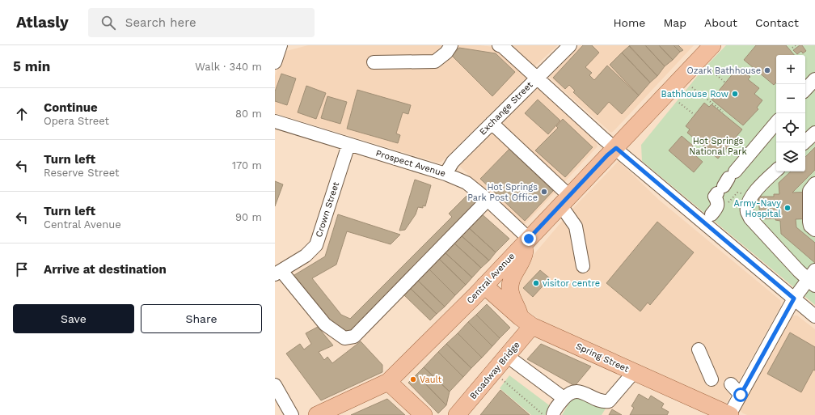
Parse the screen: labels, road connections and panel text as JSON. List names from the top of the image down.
{
  "streets": {
    "main road": ["Central Avenue", "Spring Street", "Broadway Bridge"],
    "street": ["Exchange Street", "Prospect Avenue", "Crown Street"]
  },
  "crossings": [
    ["Exchange Street", "Prospect Avenue"],
    ["Prospect Avenue", "Crown Street"],
    ["Prospect Avenue", "Central Avenue"],
    ["Central Avenue", "Spring Street"],
    ["Spring Street", "Broadway Bridge"]
  ],
  "parks": ["Hot Springs National Park"],
  "places": [
    "Ozark Bathhouse",
    "Bathhouse Row",
    "Hot Springs Park Post Office",
    "Army-Navy Hospital",
    "visitor centre",
    "Vault"
  ],
  "page": {
    "header": "Atlasly",
    "search": "Search here",
    "nav": [
      "Home",
      "Map",
      "About",
      "Contact"
    ],
    "heading": ["5 min", "Walk · 340 m"],
    "map_buttons": ["+", "−"],
    "list": [
      ["Continue", "Opera Street", "80 m"],
      ["Turn left", "Reserve Street", "170 m"],
      ["Turn left", "Central Avenue", "90 m"],
      "Arrive at destination"
    ],
    "buttons": ["Save", "Share"]
  }
}
